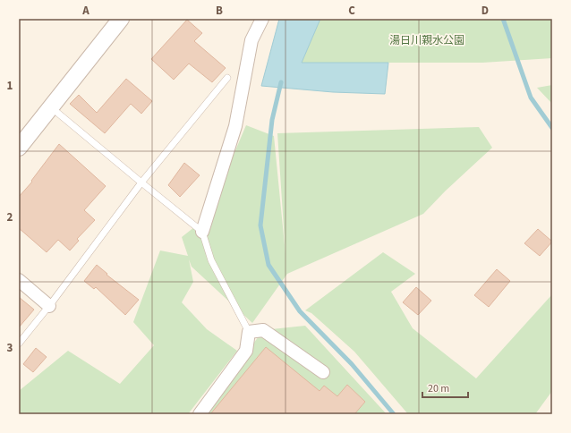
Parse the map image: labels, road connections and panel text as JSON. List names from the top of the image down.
{
  "parks": ["湯日川親水公園"],
  "scale_bar": "20 m",
  "grid": {
    "columns": [
      "A",
      "B",
      "C",
      "D"
    ],
    "rows": ["1", "2", "3"]
  }
}
